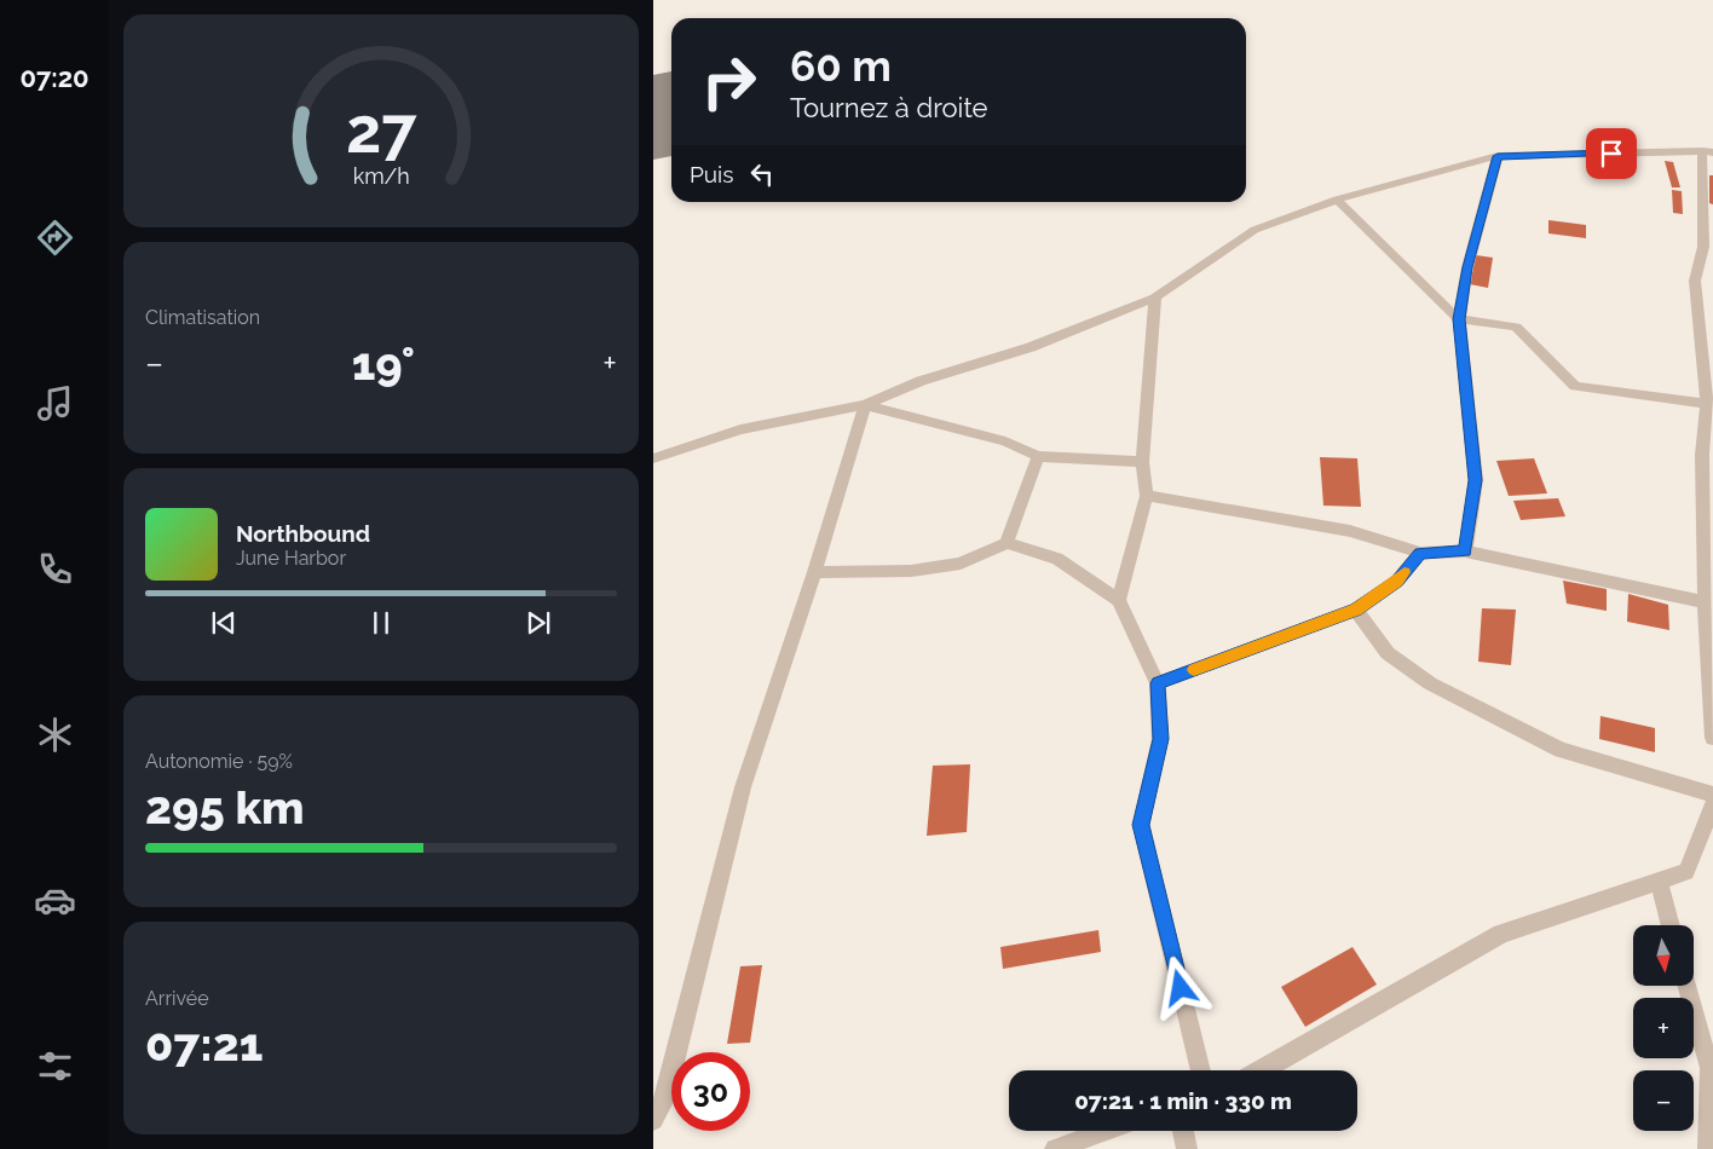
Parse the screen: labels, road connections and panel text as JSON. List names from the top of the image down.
{
  "north": "bottom",
  "page": {
    "tabs": "07:20",
    "turn": ["60 m", "Tournez à droite"],
    "then": "Puis",
    "tile": [
      "Climatisation",
      ["Autonomie · 59%", "295 km"],
      ["Arrivée", "07:21"]
    ],
    "heat": ["−", "19°", "+"],
    "song": ["Northbound", "June Harbor"],
    "map_buttons": ["+", "−"],
    "limit": "30",
    "trip": "07:21 · 1 min · 330 m",
    "gauge": ["27", "km/h"]
  }
}
